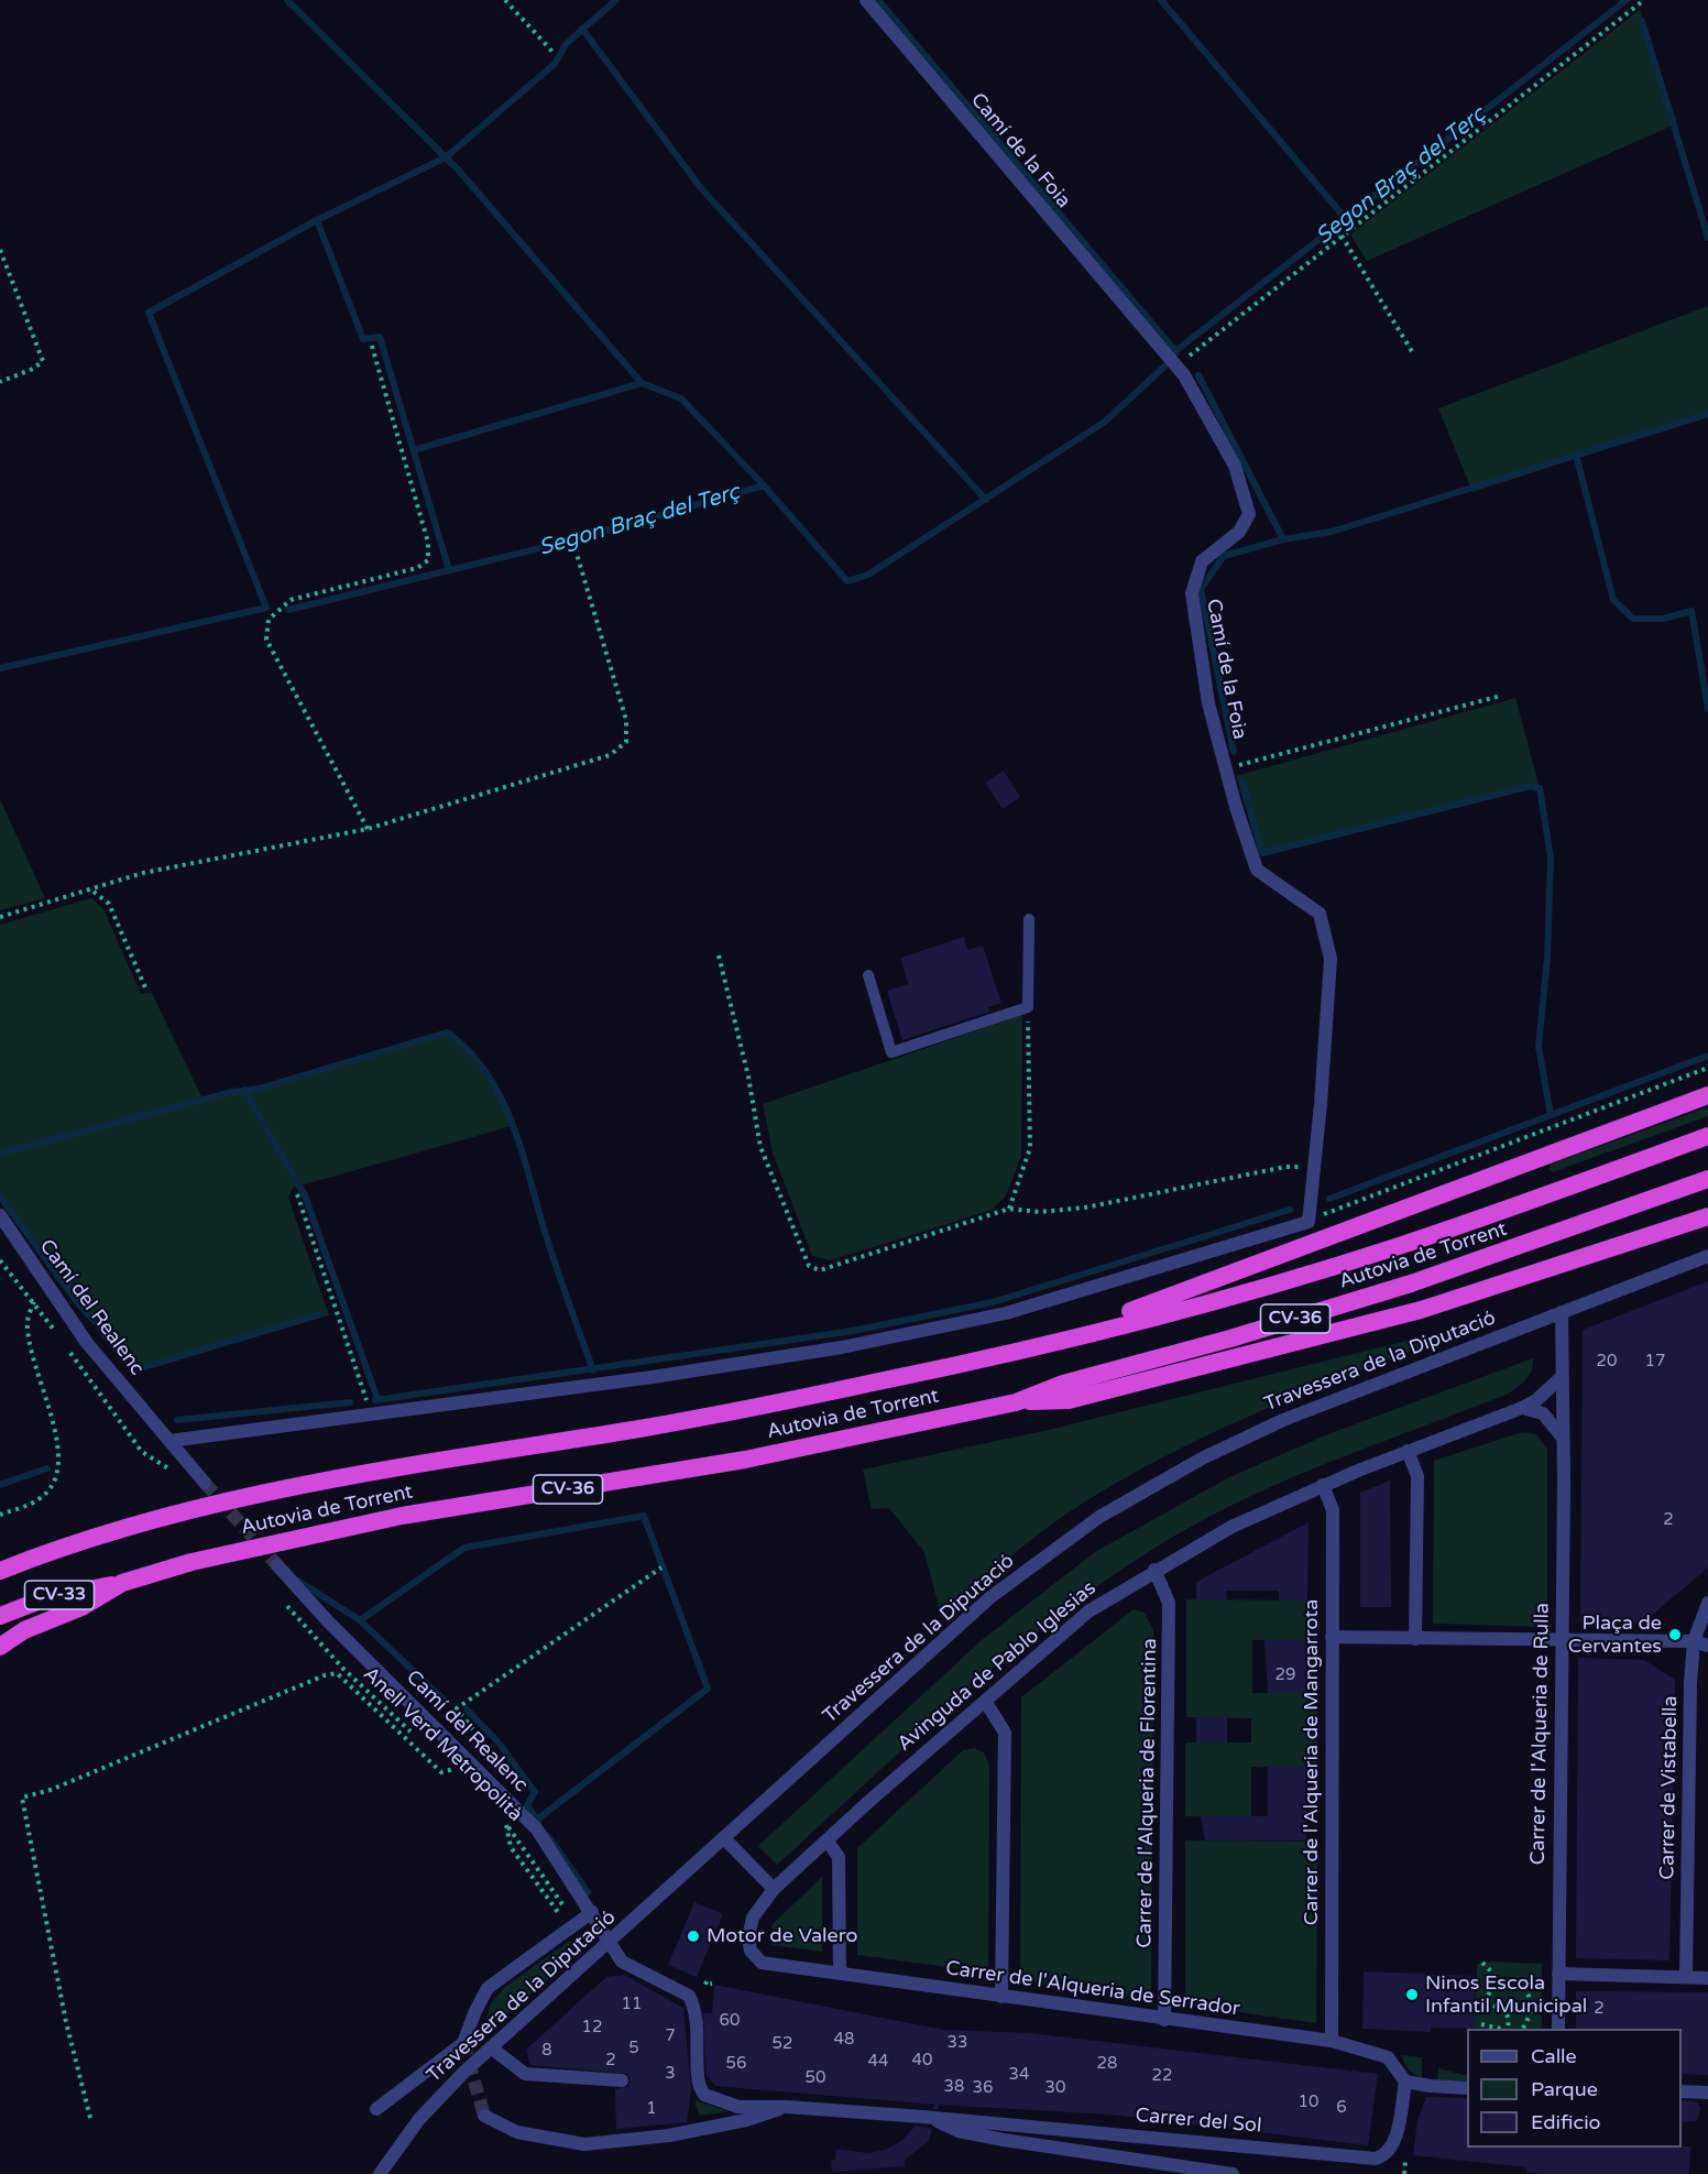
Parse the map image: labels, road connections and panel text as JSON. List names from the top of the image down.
{
  "streets": {
    "highway": ["Autovia de Torrent", "CV-36", "CV-33"],
    "street": [
      "Camí de la Foia",
      "Camí del Realenc",
      "Travessera de la Diputació",
      "Avinguda de Pablo Iglesias",
      "Carrer de l'Alqueria de Rulla",
      "Carrer de l'Alqueria de Mangarrota",
      "Carrer de Vistabella",
      "Carrer de l'Alqueria de Florentina",
      "Carrer de l'Alqueria de Serrador",
      "Carrer del Sol"
    ],
    "path": ["Anell Verd Metropolità"]
  },
  "crossings": [
    ["Autovia de Torrent", "CV-33"],
    ["Camí del Realenc", "Travessera de la Diputació"],
    ["Camí del Realenc", "Carrer del Sol"],
    ["Travessera de la Diputació", "Carrer de l'Alqueria de Rulla"],
    ["Travessera de la Diputació", "Carrer del Sol"],
    ["Avinguda de Pablo Iglesias", "Carrer de l'Alqueria de Rulla"],
    ["Avinguda de Pablo Iglesias", "Carrer de l'Alqueria de Mangarrota"],
    ["Avinguda de Pablo Iglesias", "Carrer de l'Alqueria de Florentina"],
    ["Avinguda de Pablo Iglesias", "Carrer de l'Alqueria de Serrador"],
    ["Carrer de l'Alqueria de Mangarrota", "Carrer de l'Alqueria de Serrador"],
    ["Carrer de l'Alqueria de Florentina", "Carrer de l'Alqueria de Serrador"],
    ["Carrer de l'Alqueria de Serrador", "Carrer del Sol"]
  ],
  "water": ["Segon Braç del Terç"],
  "places": ["Plaça de Cervantes", "Motor de Valero", "Ninos Escola Infantil Municipal"],
  "house_numbers": [
    "20",
    "17",
    "2",
    "29",
    "11",
    "2",
    "60",
    "12",
    "7",
    "48",
    "33",
    "52",
    "5",
    "8",
    "2",
    "40",
    "44",
    "56",
    "28",
    "3",
    "34",
    "22",
    "50",
    "38",
    "36",
    "30",
    "10",
    "6",
    "1"
  ],
  "legend": ["Calle", "Parque", "Edificio"]
}
